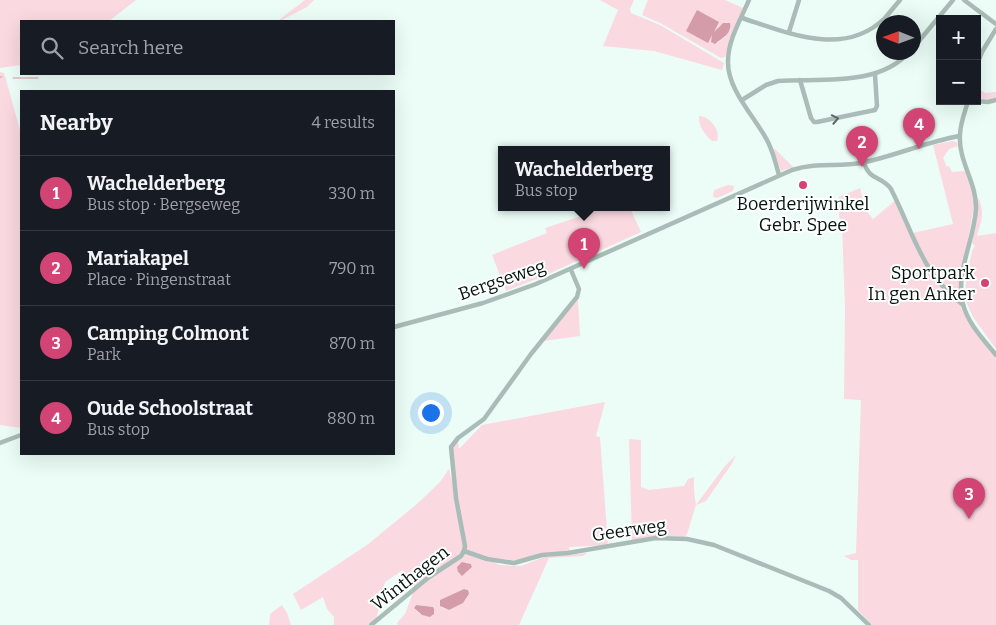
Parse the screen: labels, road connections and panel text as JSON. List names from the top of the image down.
{
  "streets": {
    "street": ["Bergseweg", "Geerweg", "Winthagen"]
  },
  "crossings": [
    ["Geerweg", "Winthagen"]
  ],
  "places": ["Boerderijwinkel Gebr. Spee", "Sportpark In gen Anker"],
  "north": "left",
  "page": {
    "map_buttons": ["+", "−"],
    "search": "Search here",
    "heading": ["Nearby", "4 results"],
    "pins": [
      "4",
      "2",
      "1",
      "3"
    ],
    "popup": ["Wachelderberg", "Bus stop"],
    "list": [
      {
        "mark": "1",
        "name": "Wachelderberg",
        "note": "Bus stop · Bergseweg",
        "value": "330 m"
      },
      {
        "mark": "2",
        "name": "Mariakapel",
        "note": "Place · Pingenstraat",
        "value": "790 m"
      },
      {
        "mark": "3",
        "name": "Camping Colmont",
        "note": "Park",
        "value": "870 m"
      },
      {
        "mark": "4",
        "name": "Oude Schoolstraat",
        "note": "Bus stop",
        "value": "880 m"
      }
    ]
  }
}
